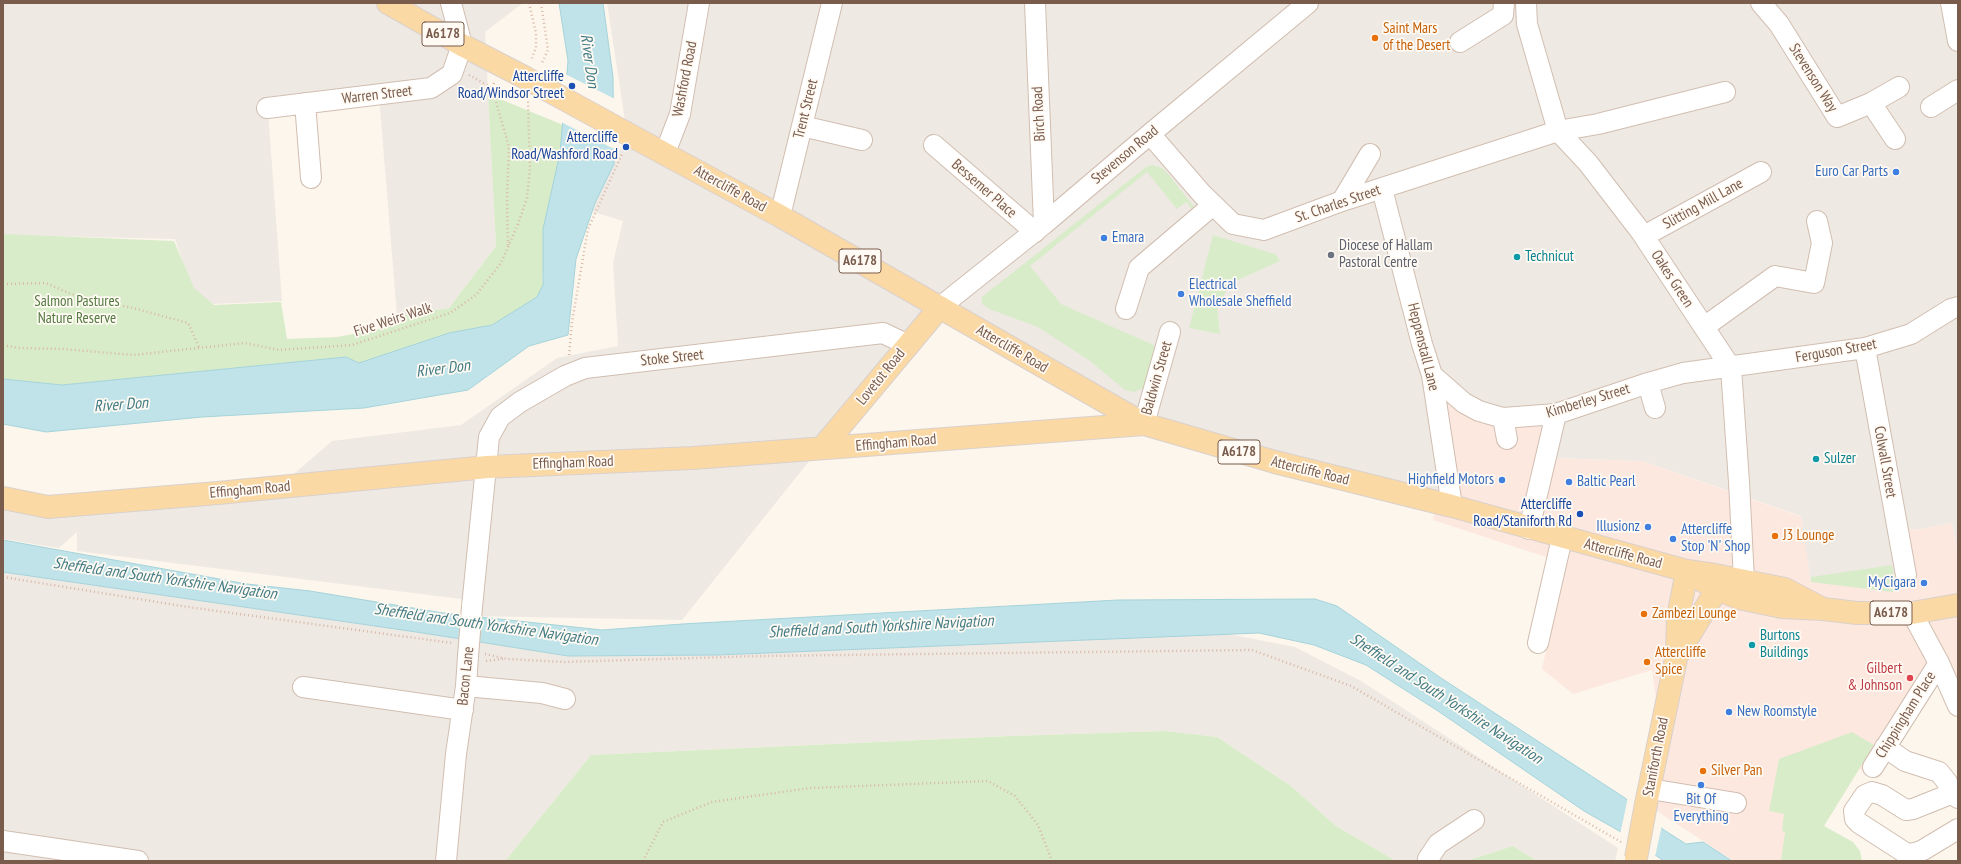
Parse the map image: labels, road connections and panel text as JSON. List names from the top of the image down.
{
  "streets": {
    "main road": [
      "A6178",
      "Attercliffe Road",
      "Lovetot Road",
      "Effingham Road",
      "Staniforth Road"
    ],
    "street": [
      "Stevenson Way",
      "Washford Road",
      "Warren Street",
      "Trent Street",
      "Birch Road",
      "Stevenson Road",
      "Bessemer Place",
      "St. Charles Street",
      "Slitting Mill Lane",
      "Oakes Green",
      "Heppenstall Lane",
      "Ferguson Street",
      "Stoke Street",
      "Baldwin Street",
      "Kimberley Street",
      "Colwall Street",
      "Bacon Lane",
      "Chippingham Place"
    ],
    "path": ["Five Weirs Walk"]
  },
  "crossings": [
    ["Washford Road", "Attercliffe Road"],
    ["Warren Street", "Attercliffe Road"],
    ["Trent Street", "Attercliffe Road"],
    ["Birch Road", "Stevenson Road"],
    ["Birch Road", "Bessemer Place"],
    ["Stevenson Road", "Attercliffe Road"],
    ["Stevenson Road", "Bessemer Place"],
    ["Stevenson Road", "St. Charles Street"],
    ["Stevenson Road", "Lovetot Road"],
    ["Attercliffe Road", "Oakes Green"],
    ["Attercliffe Road", "Five Weirs Walk"],
    ["Attercliffe Road", "Heppenstall Lane"],
    ["Attercliffe Road", "Lovetot Road"],
    ["Attercliffe Road", "Baldwin Street"],
    ["Attercliffe Road", "Effingham Road"],
    ["Attercliffe Road", "Staniforth Road"],
    ["St. Charles Street", "Oakes Green"],
    ["St. Charles Street", "Heppenstall Lane"],
    ["Slitting Mill Lane", "Oakes Green"],
    ["Oakes Green", "Ferguson Street"],
    ["Oakes Green", "Kimberley Street"],
    ["Heppenstall Lane", "Kimberley Street"],
    ["Ferguson Street", "Kimberley Street"],
    ["Ferguson Street", "Colwall Street"],
    ["Stoke Street", "Lovetot Road"],
    ["Stoke Street", "Effingham Road"],
    ["Stoke Street", "Bacon Lane"],
    ["Lovetot Road", "Effingham Road"],
    ["Baldwin Street", "Effingham Road"],
    ["Effingham Road", "Bacon Lane"]
  ],
  "water": ["River Don", "Sheffield and South Yorkshire Navigation"],
  "parks": ["Salmon Pastures Nature Reserve"],
  "places": [
    "Saint Mars of the Desert",
    "Attercliffe Road/Windsor Street",
    "Attercliffe Road/Washford Road",
    "Euro Car Parts",
    "Emara",
    "Diocese of Hallam Pastoral Centre",
    "Technicut",
    "Electrical Wholesale Sheffield",
    "Sulzer",
    "Highfield Motors",
    "Baltic Pearl",
    "Attercliffe Road/Staniforth Rd",
    "Illusionz",
    "J3 Lounge",
    "Attercliffe Stop 'N' Shop",
    "MyCigara",
    "Zambezi Lounge",
    "Burtons Buildings",
    "Attercliffe Spice",
    "Gilbert & Johnson",
    "New Roomstyle",
    "Silver Pan",
    "Bit Of Everything"
  ]
}
